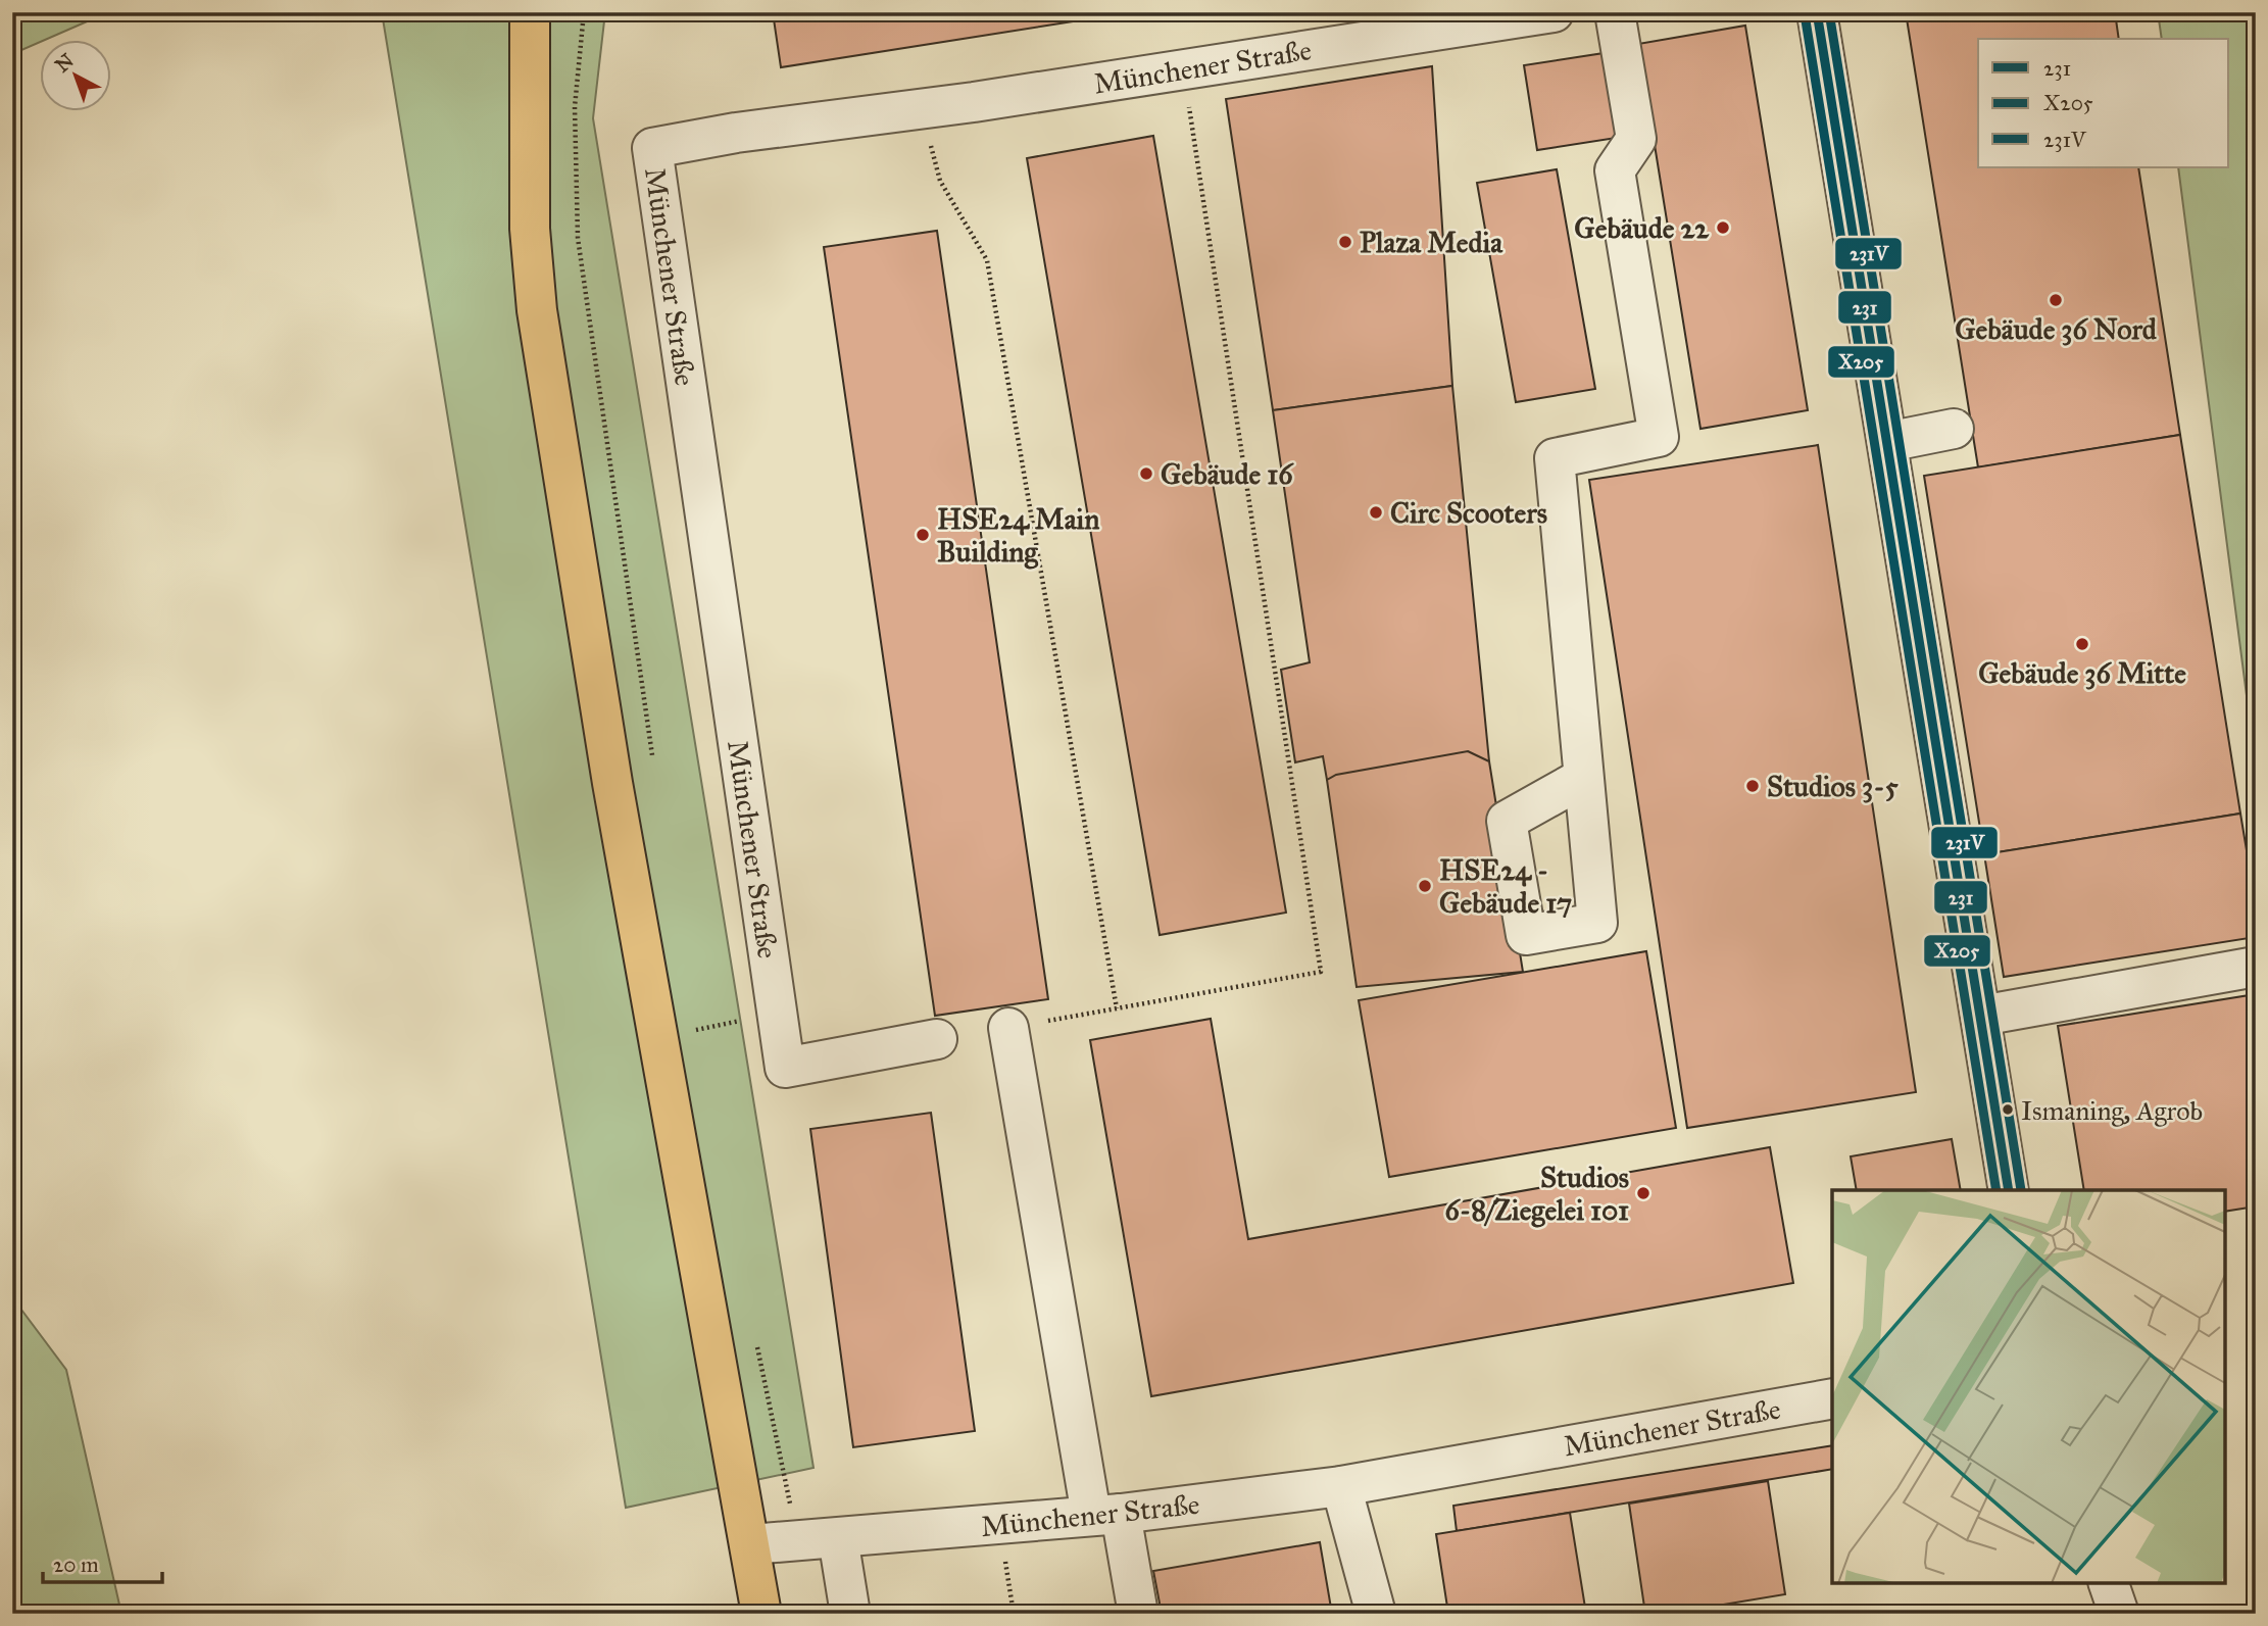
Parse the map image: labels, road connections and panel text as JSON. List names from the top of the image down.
{
  "streets": {
    "street": ["Münchener Straße"]
  },
  "places": [
    "Gebäude 22",
    "Plaza Media",
    "Gebäude 36 Nord",
    "Gebäude 16",
    "Circ Scooters",
    "HSE24 Main Building",
    "Gebäude 36 Mitte",
    "Studios 3-5",
    "HSE24 - Gebäude 17",
    "Ismaning, Agrob",
    "Studios 6-8/Ziegelei 101"
  ],
  "lines": ["transit line 231", "transit line 231V", "transit line X205"],
  "legend": ["231", "X205", "231V"],
  "scale_bar": "20 m",
  "north": "top left"
}
